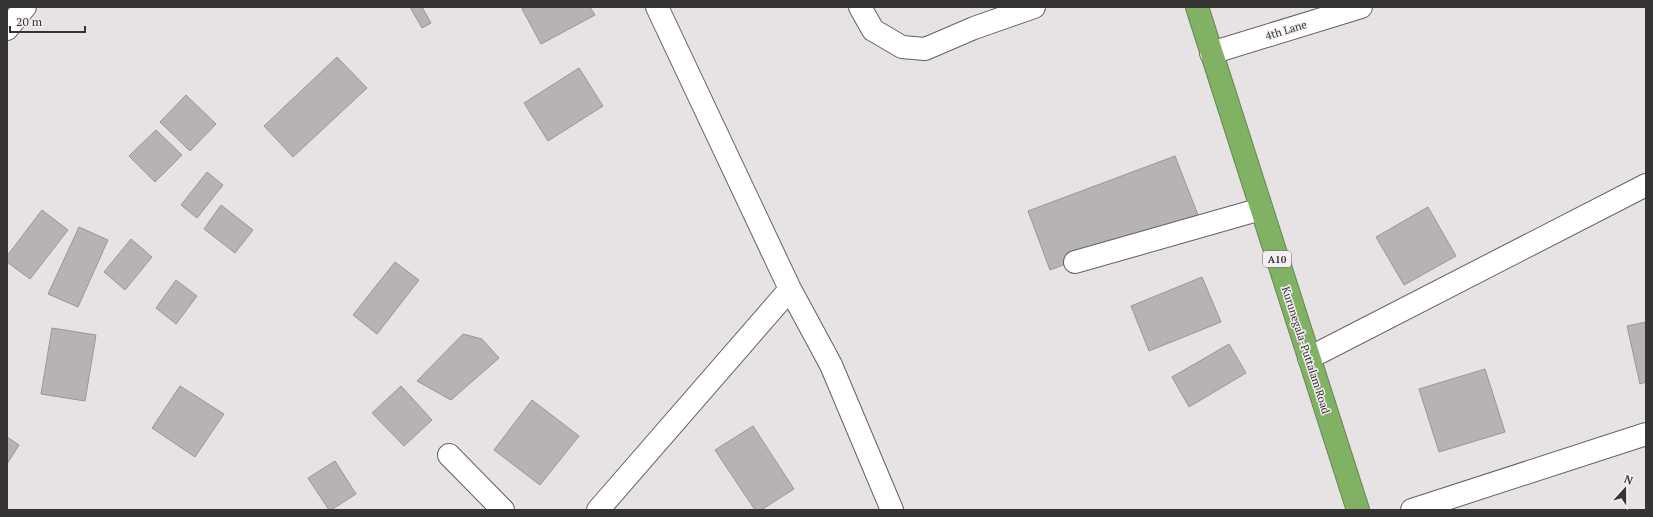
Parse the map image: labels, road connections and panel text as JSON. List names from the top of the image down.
{
  "streets": {
    "highway": ["A10", "Kurunegala-Puttalam Road"],
    "street": ["4th Lane"]
  },
  "crossings": [
    ["4th Lane", "Kurunegala-Puttalam Road"]
  ],
  "scale_bar": "20 m",
  "north": "top"
}
